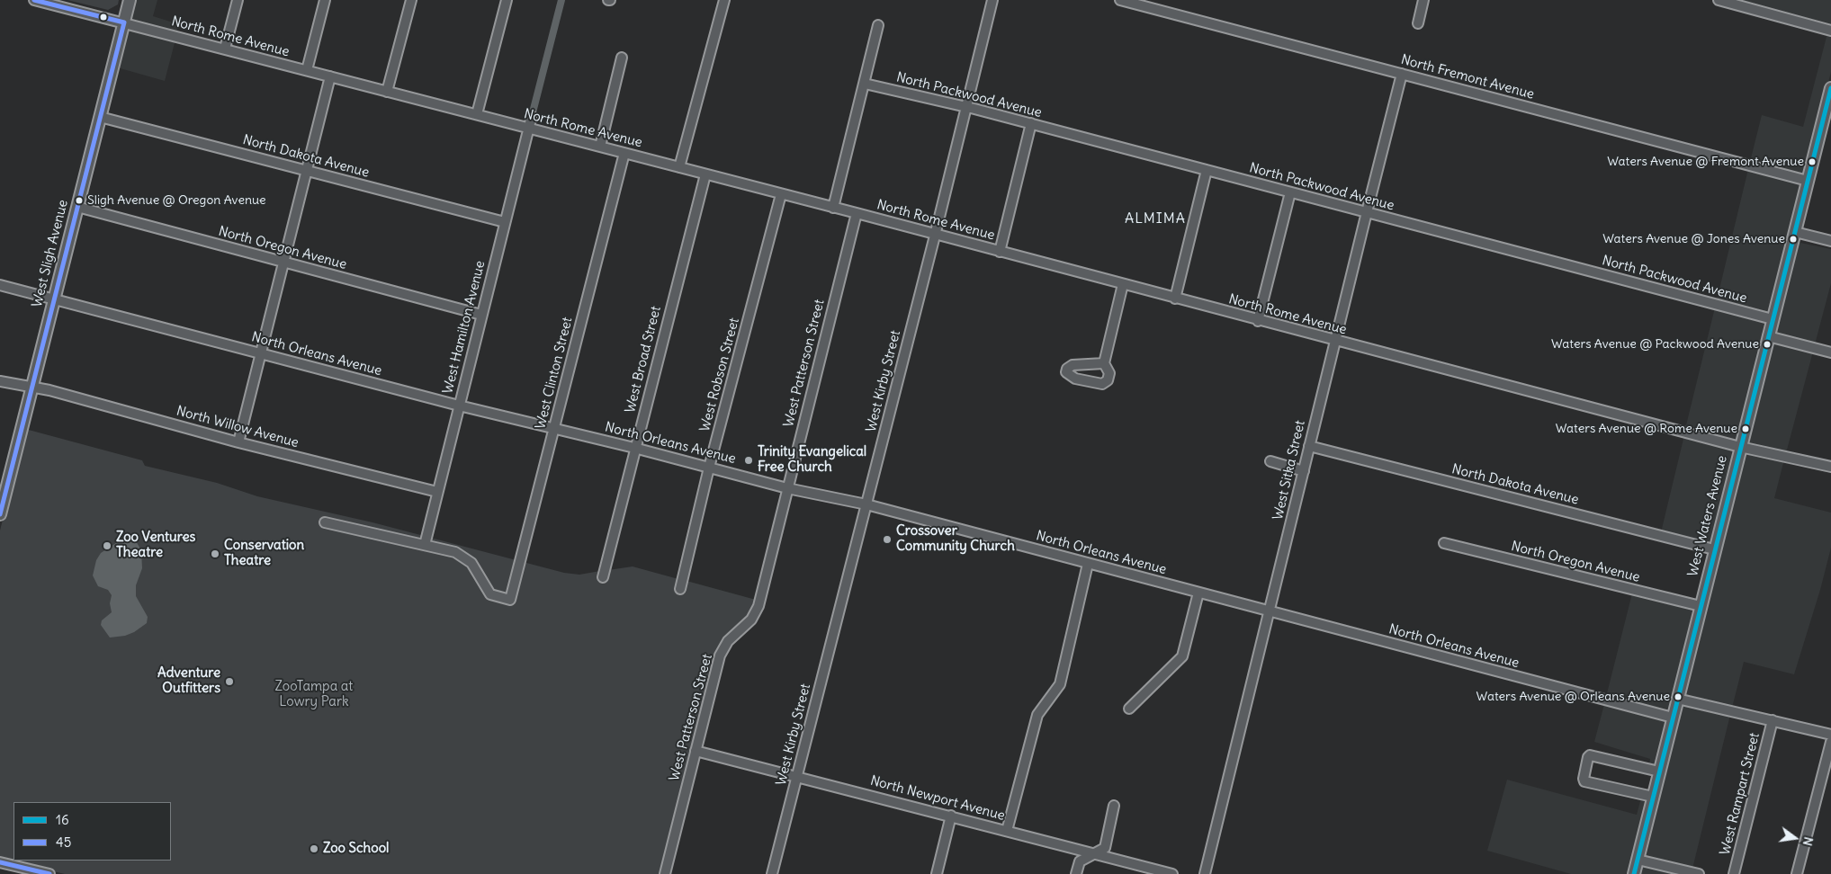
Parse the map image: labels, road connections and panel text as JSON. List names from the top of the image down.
{
  "streets": {
    "main road": ["West Sligh Avenue", "West Waters Avenue"],
    "street": [
      "North Rome Avenue",
      "North Fremont Avenue",
      "North Packwood Avenue",
      "North Dakota Avenue",
      "North Oregon Avenue",
      "West Hamilton Avenue",
      "North Orleans Avenue",
      "West Broad Street",
      "West Patterson Street",
      "West Clinton Street",
      "West Robson Street",
      "West Kirby Street",
      "North Willow Avenue",
      "West Sitka Street",
      "West Rampart Street",
      "North Newport Avenue"
    ]
  },
  "crossings": [
    ["North Rome Avenue", "West Sligh Avenue"],
    ["North Rome Avenue", "West Hamilton Avenue"],
    ["North Rome Avenue", "West Broad Street"],
    ["North Rome Avenue", "West Patterson Street"],
    ["North Rome Avenue", "West Clinton Street"],
    ["North Rome Avenue", "West Robson Street"],
    ["North Rome Avenue", "West Kirby Street"],
    ["North Rome Avenue", "West Sitka Street"],
    ["North Rome Avenue", "West Waters Avenue"],
    ["North Fremont Avenue", "West Sitka Street"],
    ["North Fremont Avenue", "West Waters Avenue"],
    ["North Packwood Avenue", "West Kirby Street"],
    ["North Packwood Avenue", "West Sitka Street"],
    ["North Packwood Avenue", "West Waters Avenue"],
    ["North Dakota Avenue", "West Sligh Avenue"],
    ["North Dakota Avenue", "West Hamilton Avenue"],
    ["North Dakota Avenue", "West Sitka Street"],
    ["North Dakota Avenue", "West Waters Avenue"],
    ["North Oregon Avenue", "West Sligh Avenue"],
    ["North Oregon Avenue", "West Hamilton Avenue"],
    ["North Oregon Avenue", "West Waters Avenue"],
    ["West Sligh Avenue", "North Orleans Avenue"],
    ["West Sligh Avenue", "North Willow Avenue"],
    ["West Hamilton Avenue", "North Orleans Avenue"],
    ["West Hamilton Avenue", "West Clinton Street"],
    ["West Hamilton Avenue", "North Willow Avenue"],
    ["North Orleans Avenue", "West Broad Street"],
    ["North Orleans Avenue", "West Patterson Street"],
    ["North Orleans Avenue", "West Clinton Street"],
    ["North Orleans Avenue", "West Robson Street"],
    ["North Orleans Avenue", "West Kirby Street"],
    ["North Orleans Avenue", "West Sitka Street"],
    ["North Orleans Avenue", "West Waters Avenue"],
    ["West Patterson Street", "North Newport Avenue"],
    ["West Kirby Street", "North Newport Avenue"]
  ],
  "districts": ["ALMIMA"],
  "parks": ["ZooTampa at Lowry Park"],
  "places": [
    "Waters Avenue @ Fremont Avenue",
    "Sligh Avenue @ Oregon Avenue",
    "Waters Avenue @ Jones Avenue",
    "Waters Avenue @ Packwood Avenue",
    "Waters Avenue @ Rome Avenue",
    "Trinity Evangelical Free Church",
    "Crossover Community Church",
    "Zoo Ventures Theatre",
    "Conservation Theatre",
    "Adventure Outfitters",
    "Waters Avenue @ Orleans Avenue",
    "Zoo School"
  ],
  "lines": ["transit line 45", "transit line 16"],
  "legend": ["16", "45"],
  "north": "right"
}
